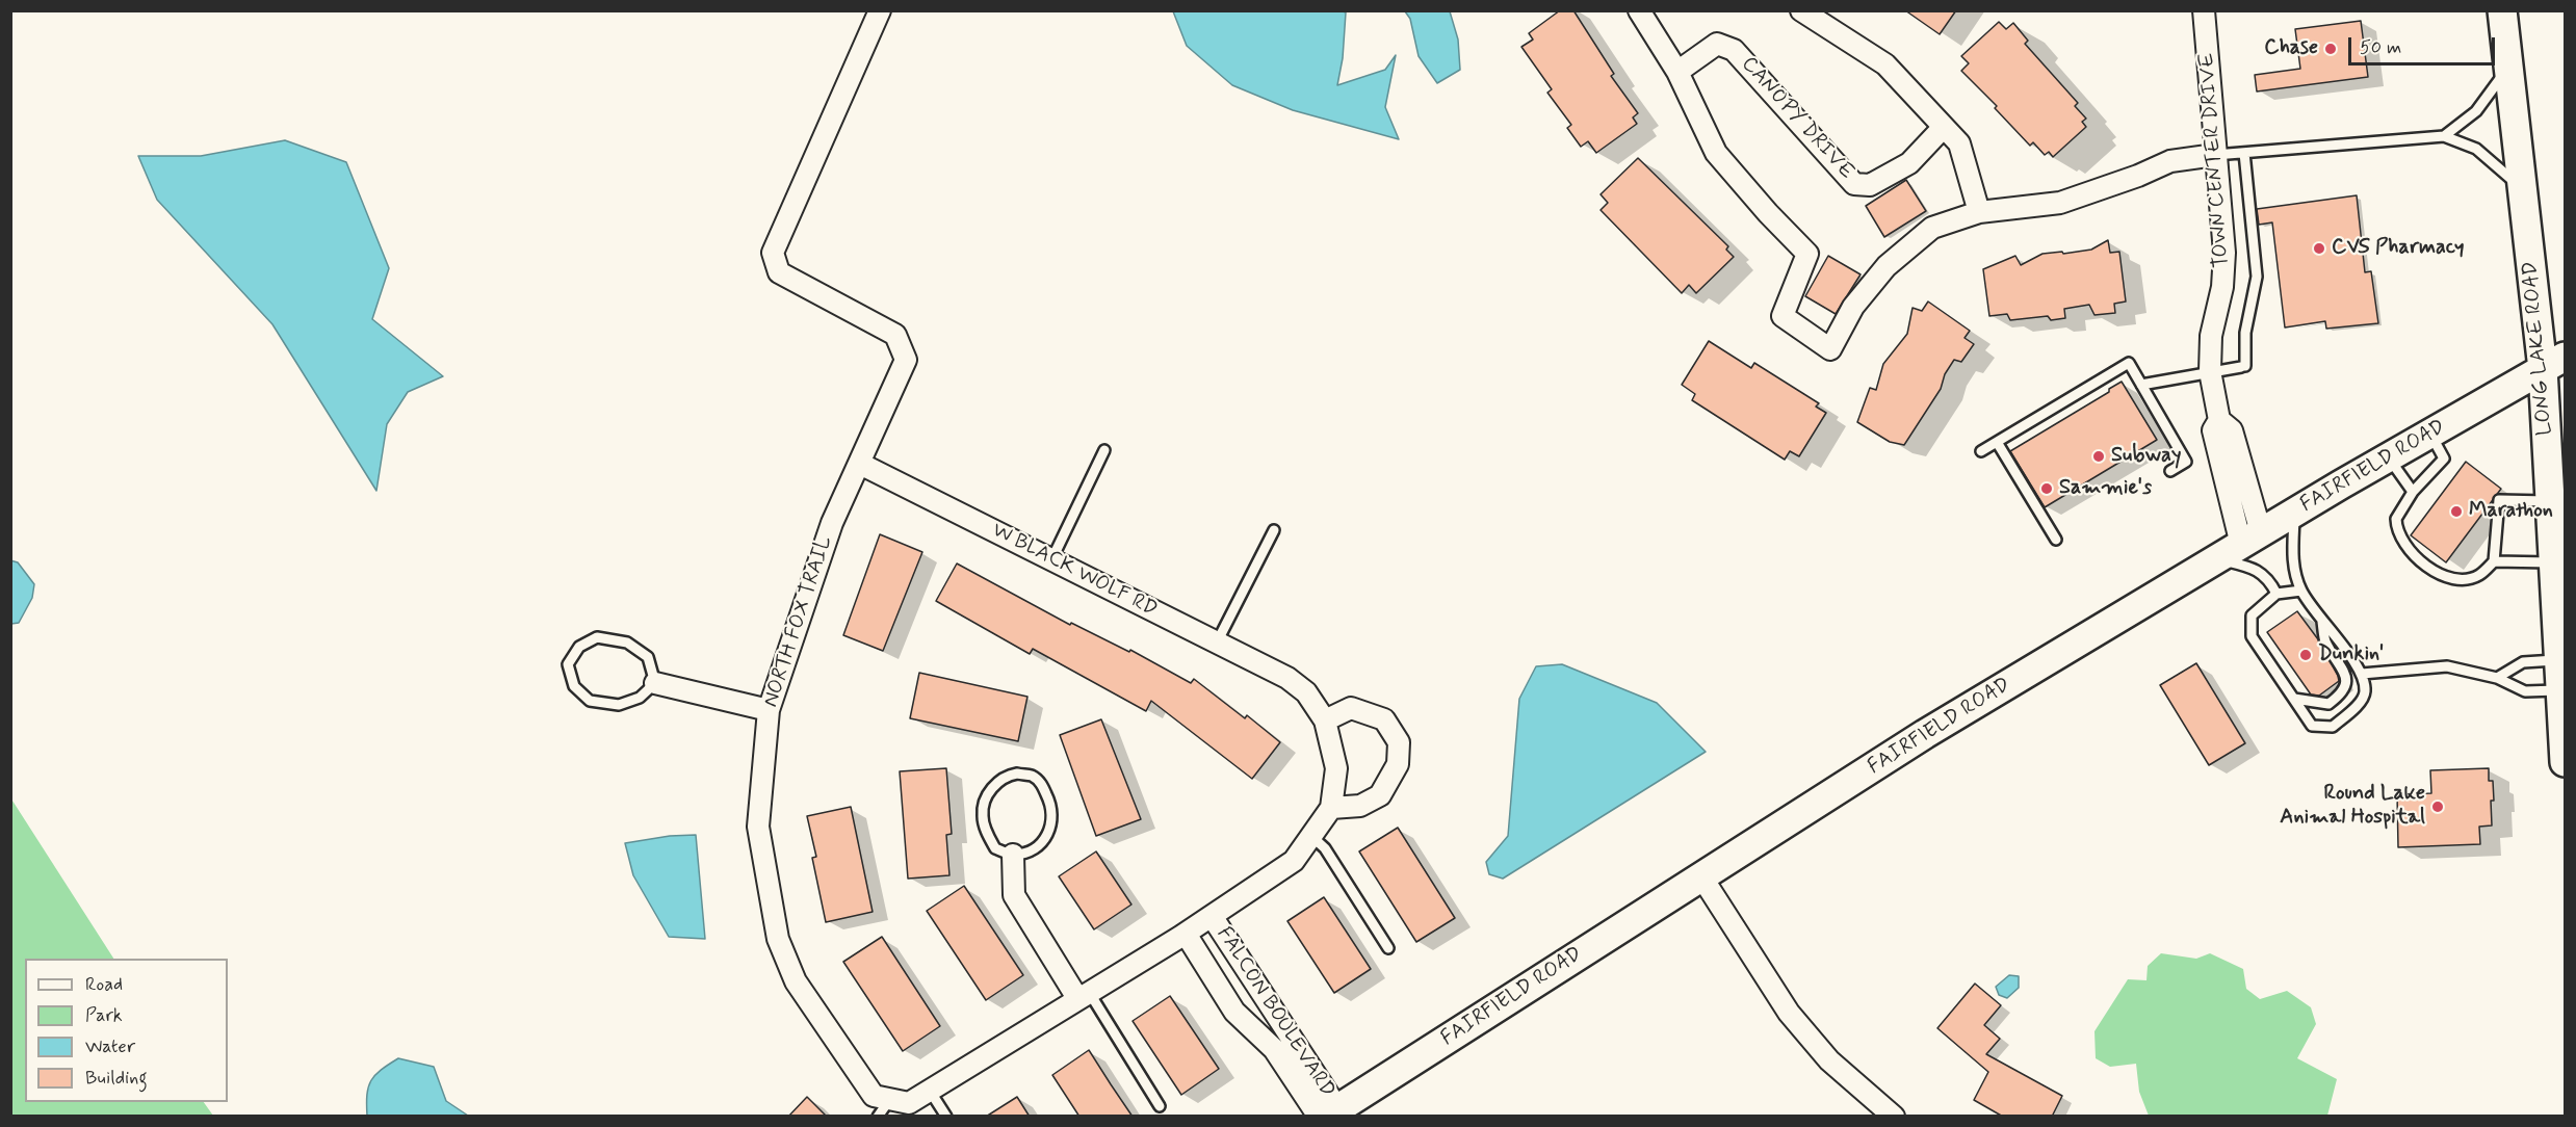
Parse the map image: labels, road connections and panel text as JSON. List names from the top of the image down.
{
  "streets": {
    "street": [
      "CANOPY DRIVE",
      "TOWN CENTER DRIVE",
      "LONG LAKE ROAD",
      "FAIRFIELD ROAD",
      "W BLACK WOLF RD",
      "NORTH FOX TRAIL",
      "FALCON BOULEVARD"
    ]
  },
  "crossings": [
    ["TOWN CENTER DRIVE", "FAIRFIELD ROAD"],
    ["LONG LAKE ROAD", "FAIRFIELD ROAD"],
    ["FAIRFIELD ROAD", "FALCON BOULEVARD"],
    ["W BLACK WOLF RD", "NORTH FOX TRAIL"]
  ],
  "places": [
    "Chase",
    "CVS Pharmacy",
    "Subway",
    "Sammie's",
    "Marathon",
    "Dunkin'",
    "Round Lake Animal Hospital"
  ],
  "legend": [
    "Road",
    "Park",
    "Water",
    "Building"
  ],
  "scale_bar": "50 m"
}
